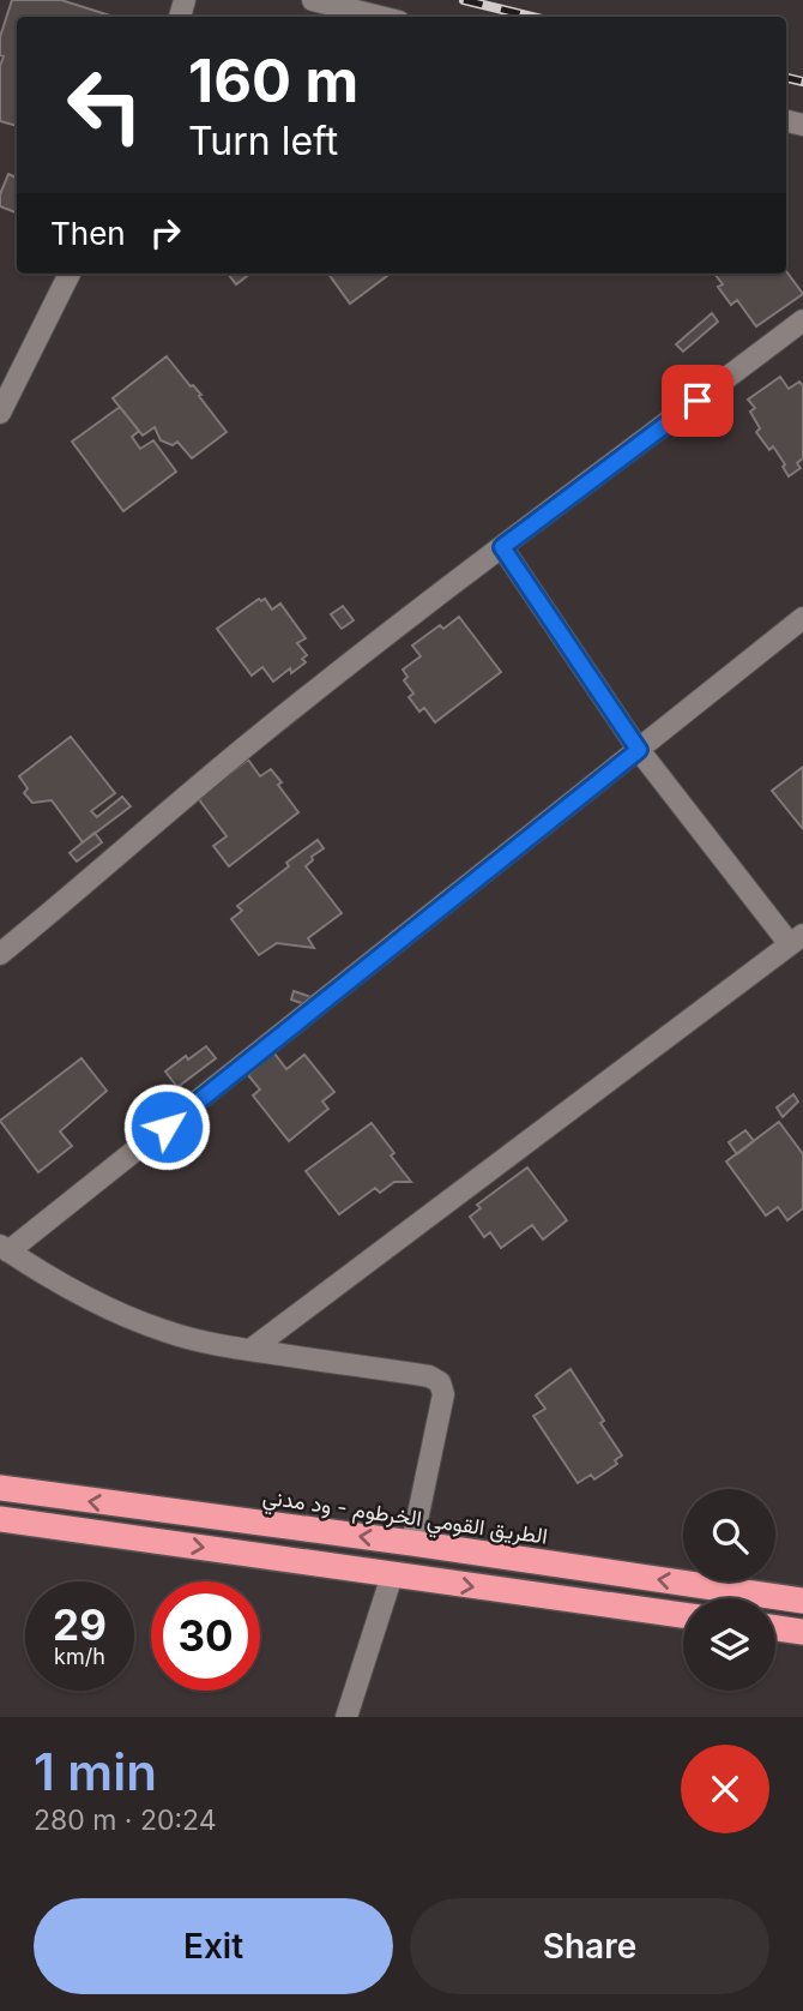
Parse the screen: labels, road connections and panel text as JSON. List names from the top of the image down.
{
  "streets": {
    "highway": ["الطريق القومي الخرطوم - ود مدني"]
  },
  "page": {
    "turn": ["160 m", "Turn left"],
    "then": "Then",
    "speed": "29 km/h",
    "limit": "30",
    "heading": ["1 min", "280 m · 20:24"],
    "buttons": ["Exit", "Share"]
  }
}
